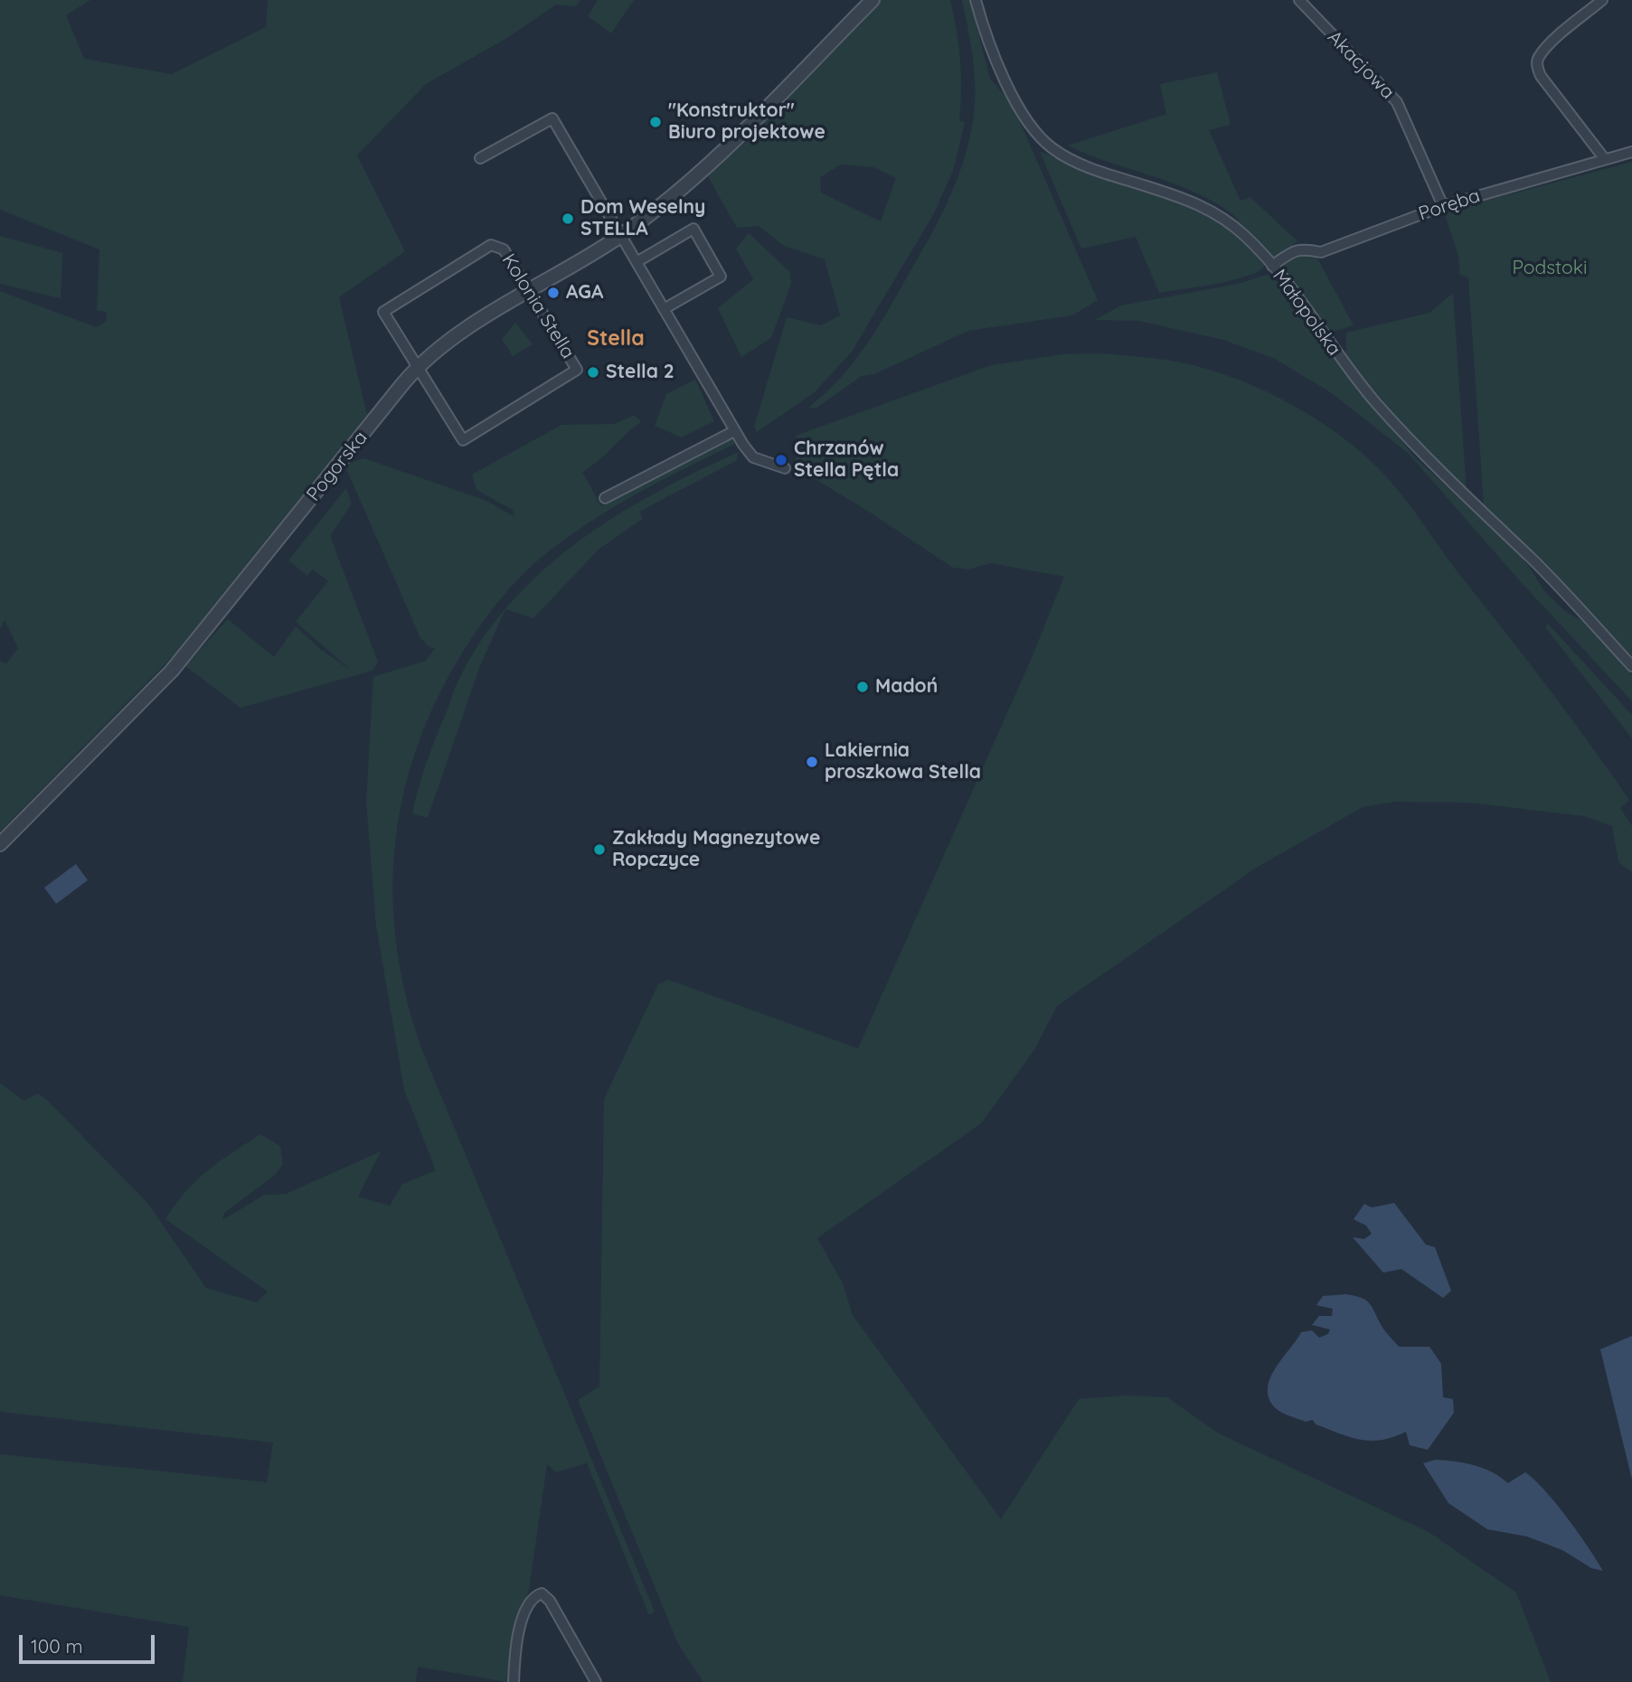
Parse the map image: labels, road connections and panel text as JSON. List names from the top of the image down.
{
  "streets": {
    "street": [
      "Akacjowa",
      "Poręba",
      "Kolonia Stella",
      "Małopolska",
      "Pogorska"
    ]
  },
  "crossings": [
    ["Akacjowa", "Poręba"],
    ["Poręba", "Małopolska"],
    ["Kolonia Stella", "Pogorska"]
  ],
  "districts": ["Stella"],
  "parks": ["Podstoki"],
  "places": [
    "\"Konstruktor\" Biuro projektowe",
    "Dom Weselny STELLA",
    "AGA",
    "Stella 2",
    "Chrzanów Stella Pętla",
    "Madoń",
    "Lakiernia proszkowa Stella",
    "Zakłady Magnezytowe Ropczyce"
  ],
  "scale_bar": "100 m"
}
